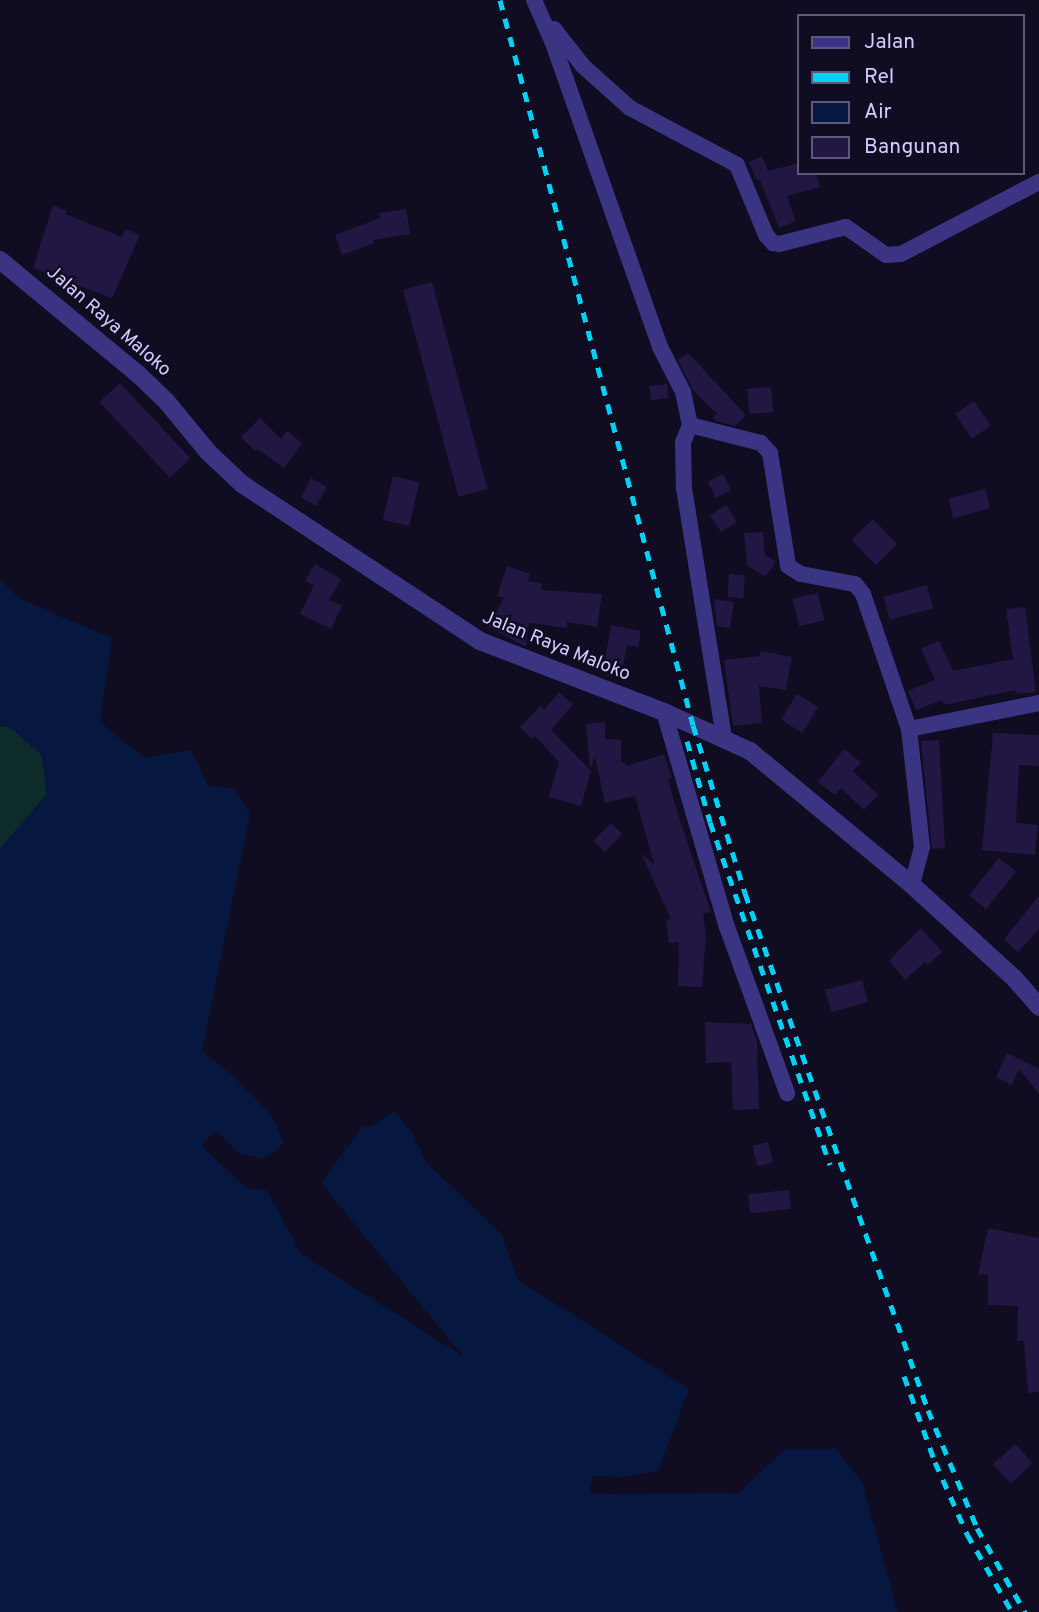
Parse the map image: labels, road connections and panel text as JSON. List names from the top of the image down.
{
  "streets": {
    "street": ["Jalan Raya Maloko"]
  },
  "legend": [
    "Jalan",
    "Rel",
    "Air",
    "Bangunan"
  ]
}
